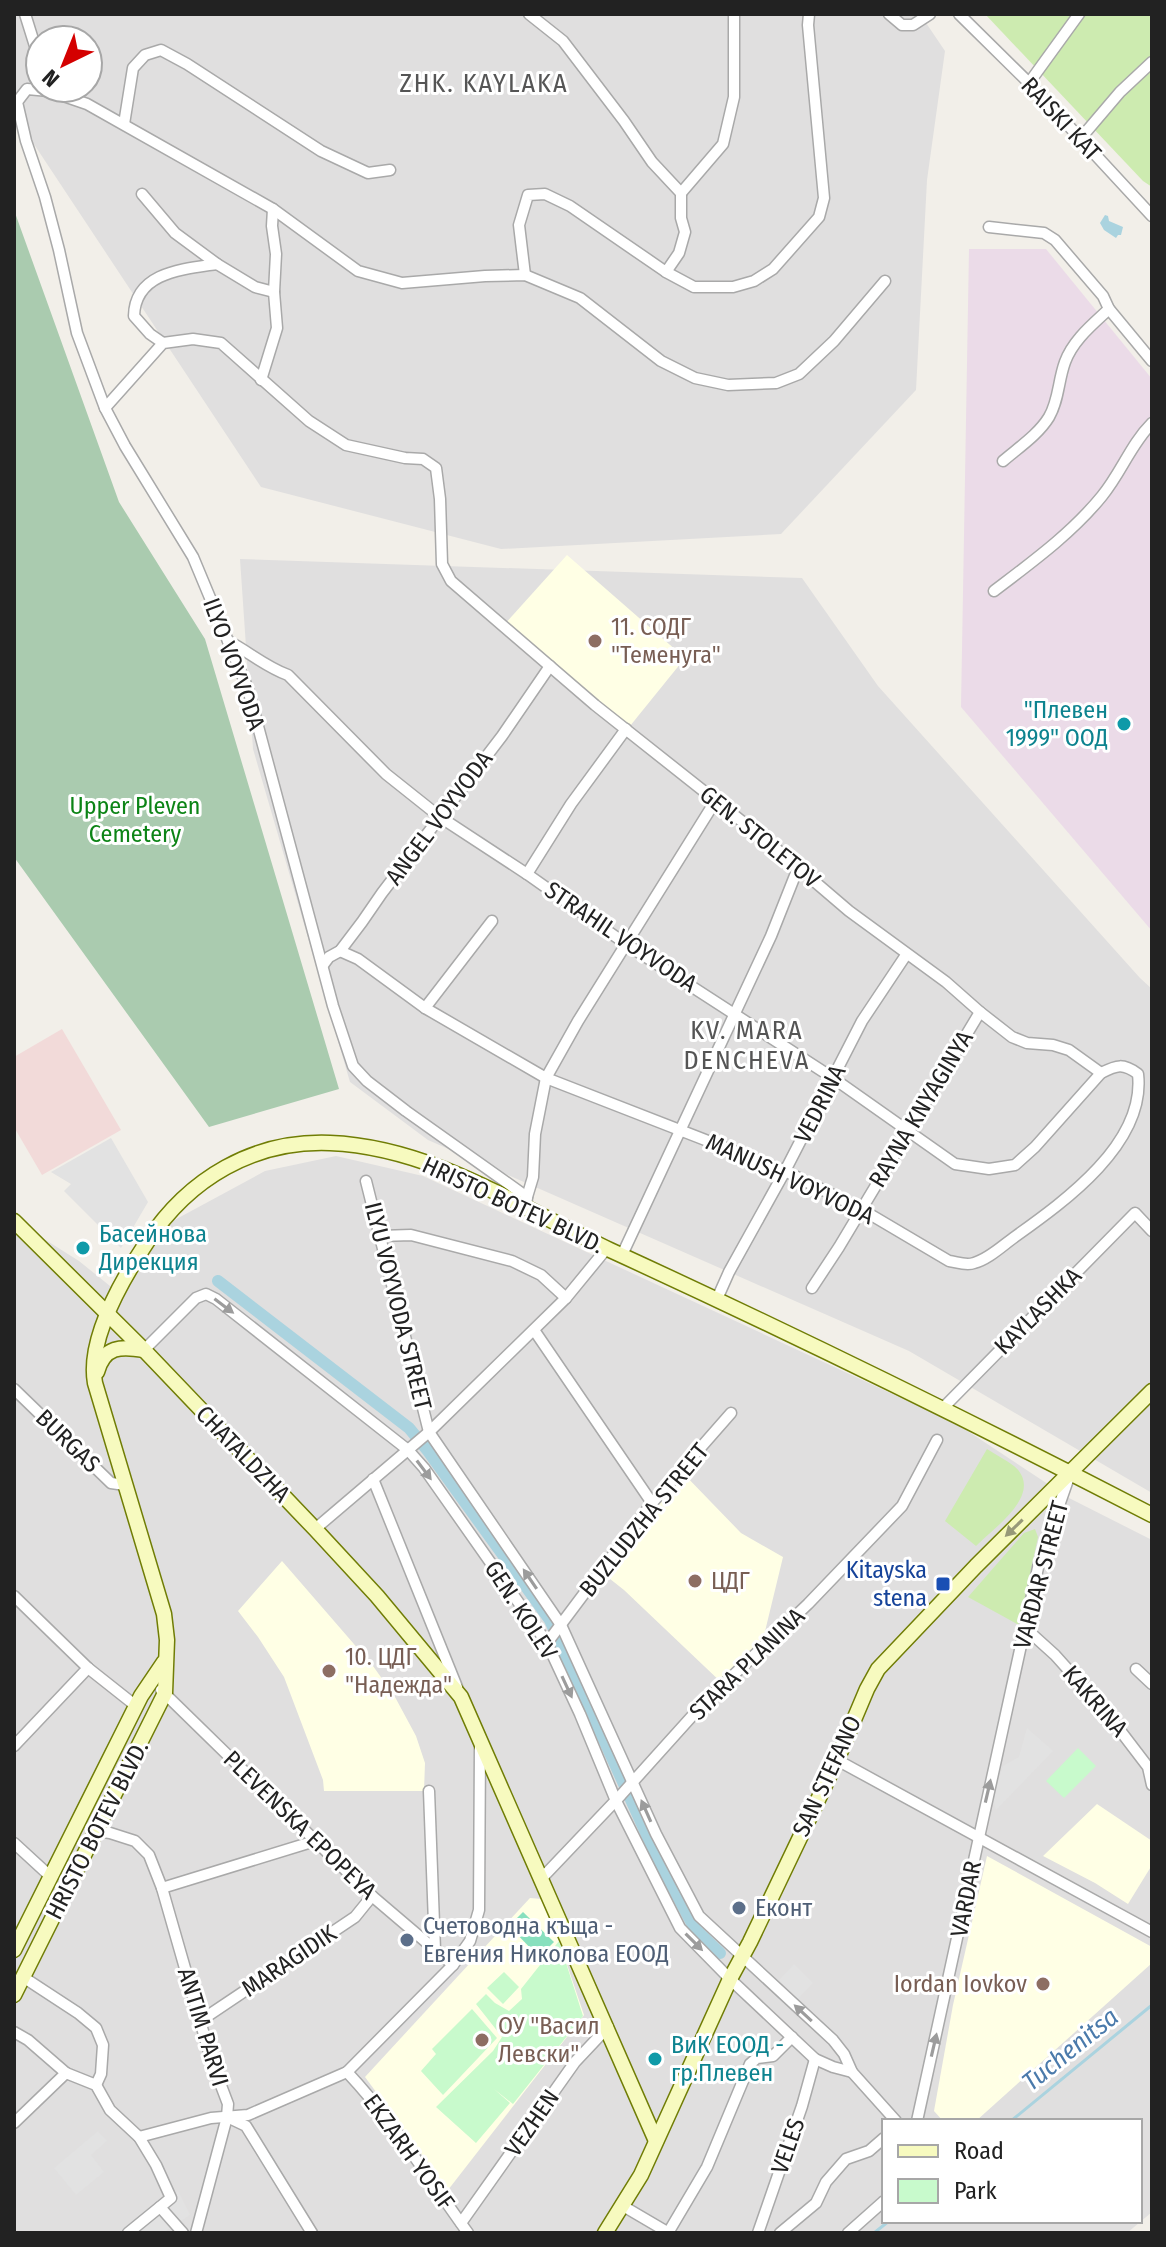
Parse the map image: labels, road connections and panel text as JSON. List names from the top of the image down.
{
  "streets": {
    "main road": ["HRISTO BOTEV BLVD.", "CHATALDZHA", "SAN STEFANO"],
    "street": [
      "RAISKI KAT",
      "ILYO VOYVODA",
      "ANGEL VOYVODA",
      "GEN. STOLETOV",
      "STRAHIL VOYVODA",
      "VEDRINA",
      "RAYNA KNYAGINYA",
      "MANUSH VOYVODA",
      "ILYU VOYVODA STREET",
      "KAYLASHKA",
      "BURGAS",
      "BUZLUDZHA STREET",
      "VARDAR STREET",
      "GEN. KOLEV",
      "STARA PLANINA",
      "KAKRINA",
      "PLEVENSKA EPOPEYA",
      "VARDAR",
      "MARAGIDIK",
      "ANTIM PARVI",
      "VEZHEN",
      "VELES",
      "EKZARH YOSIF"
    ]
  },
  "crossings": [
    ["ILYO VOYVODA", "ANGEL VOYVODA"],
    ["ILYO VOYVODA", "STRAHIL VOYVODA"],
    ["ILYO VOYVODA", "HRISTO BOTEV BLVD."],
    ["ANGEL VOYVODA", "GEN. STOLETOV"],
    ["ANGEL VOYVODA", "STRAHIL VOYVODA"],
    ["ANGEL VOYVODA", "MANUSH VOYVODA"],
    ["GEN. STOLETOV", "STRAHIL VOYVODA"],
    ["GEN. STOLETOV", "VEDRINA"],
    ["GEN. STOLETOV", "RAYNA KNYAGINYA"],
    ["GEN. STOLETOV", "MANUSH VOYVODA"],
    ["STRAHIL VOYVODA", "VEDRINA"],
    ["STRAHIL VOYVODA", "RAYNA KNYAGINYA"],
    ["STRAHIL VOYVODA", "MANUSH VOYVODA"],
    ["VEDRINA", "MANUSH VOYVODA"],
    ["VEDRINA", "HRISTO BOTEV BLVD."],
    ["RAYNA KNYAGINYA", "MANUSH VOYVODA"],
    ["HRISTO BOTEV BLVD.", "KAYLASHKA"],
    ["HRISTO BOTEV BLVD.", "BURGAS"],
    ["HRISTO BOTEV BLVD.", "CHATALDZHA"],
    ["HRISTO BOTEV BLVD.", "VARDAR STREET"],
    ["HRISTO BOTEV BLVD.", "SAN STEFANO"],
    ["HRISTO BOTEV BLVD.", "PLEVENSKA EPOPEYA"],
    ["HRISTO BOTEV BLVD.", "ANTIM PARVI"],
    ["ILYU VOYVODA STREET", "GEN. KOLEV"],
    ["CHATALDZHA", "GEN. KOLEV"],
    ["CHATALDZHA", "STARA PLANINA"],
    ["CHATALDZHA", "SAN STEFANO"],
    ["CHATALDZHA", "VEZHEN"],
    ["BUZLUDZHA STREET", "GEN. KOLEV"],
    ["VARDAR STREET", "KAKRINA"],
    ["VARDAR STREET", "SAN STEFANO"],
    ["VARDAR STREET", "VARDAR"],
    ["GEN. KOLEV", "STARA PLANINA"],
    ["GEN. KOLEV", "SAN STEFANO"],
    ["GEN. KOLEV", "VELES"],
    ["PLEVENSKA EPOPEYA", "MARAGIDIK"],
    ["MARAGIDIK", "ANTIM PARVI"],
    ["VEZHEN", "EKZARH YOSIF"]
  ],
  "one_way": ["VARDAR STREET", "SAN STEFANO", "VARDAR"],
  "districts": ["ZHK. KAYLAKA", "KV. MARA DENCHEVA"],
  "water": ["Tuchenitsa"],
  "parks": ["Upper Pleven Cemetery"],
  "places": {
    "other": [
      "11. СОДГ \"Теменуга\"",
      "\"Плевен 1999\" ООД",
      "Басейнова Дирекция",
      "ЦДГ",
      "10. ЦДГ \"Надежда\"",
      "Еконт",
      "Счетоводна къща - Евгения Николова ЕООД",
      "Iordan Iovkov",
      "ОУ \"Васил Левски\"",
      "ВиК ЕООД - гр.Плевен"
    ],
    "transit": ["Kitayska stena"]
  },
  "legend": ["Road", "Park"],
  "north": "bottom left"
}
